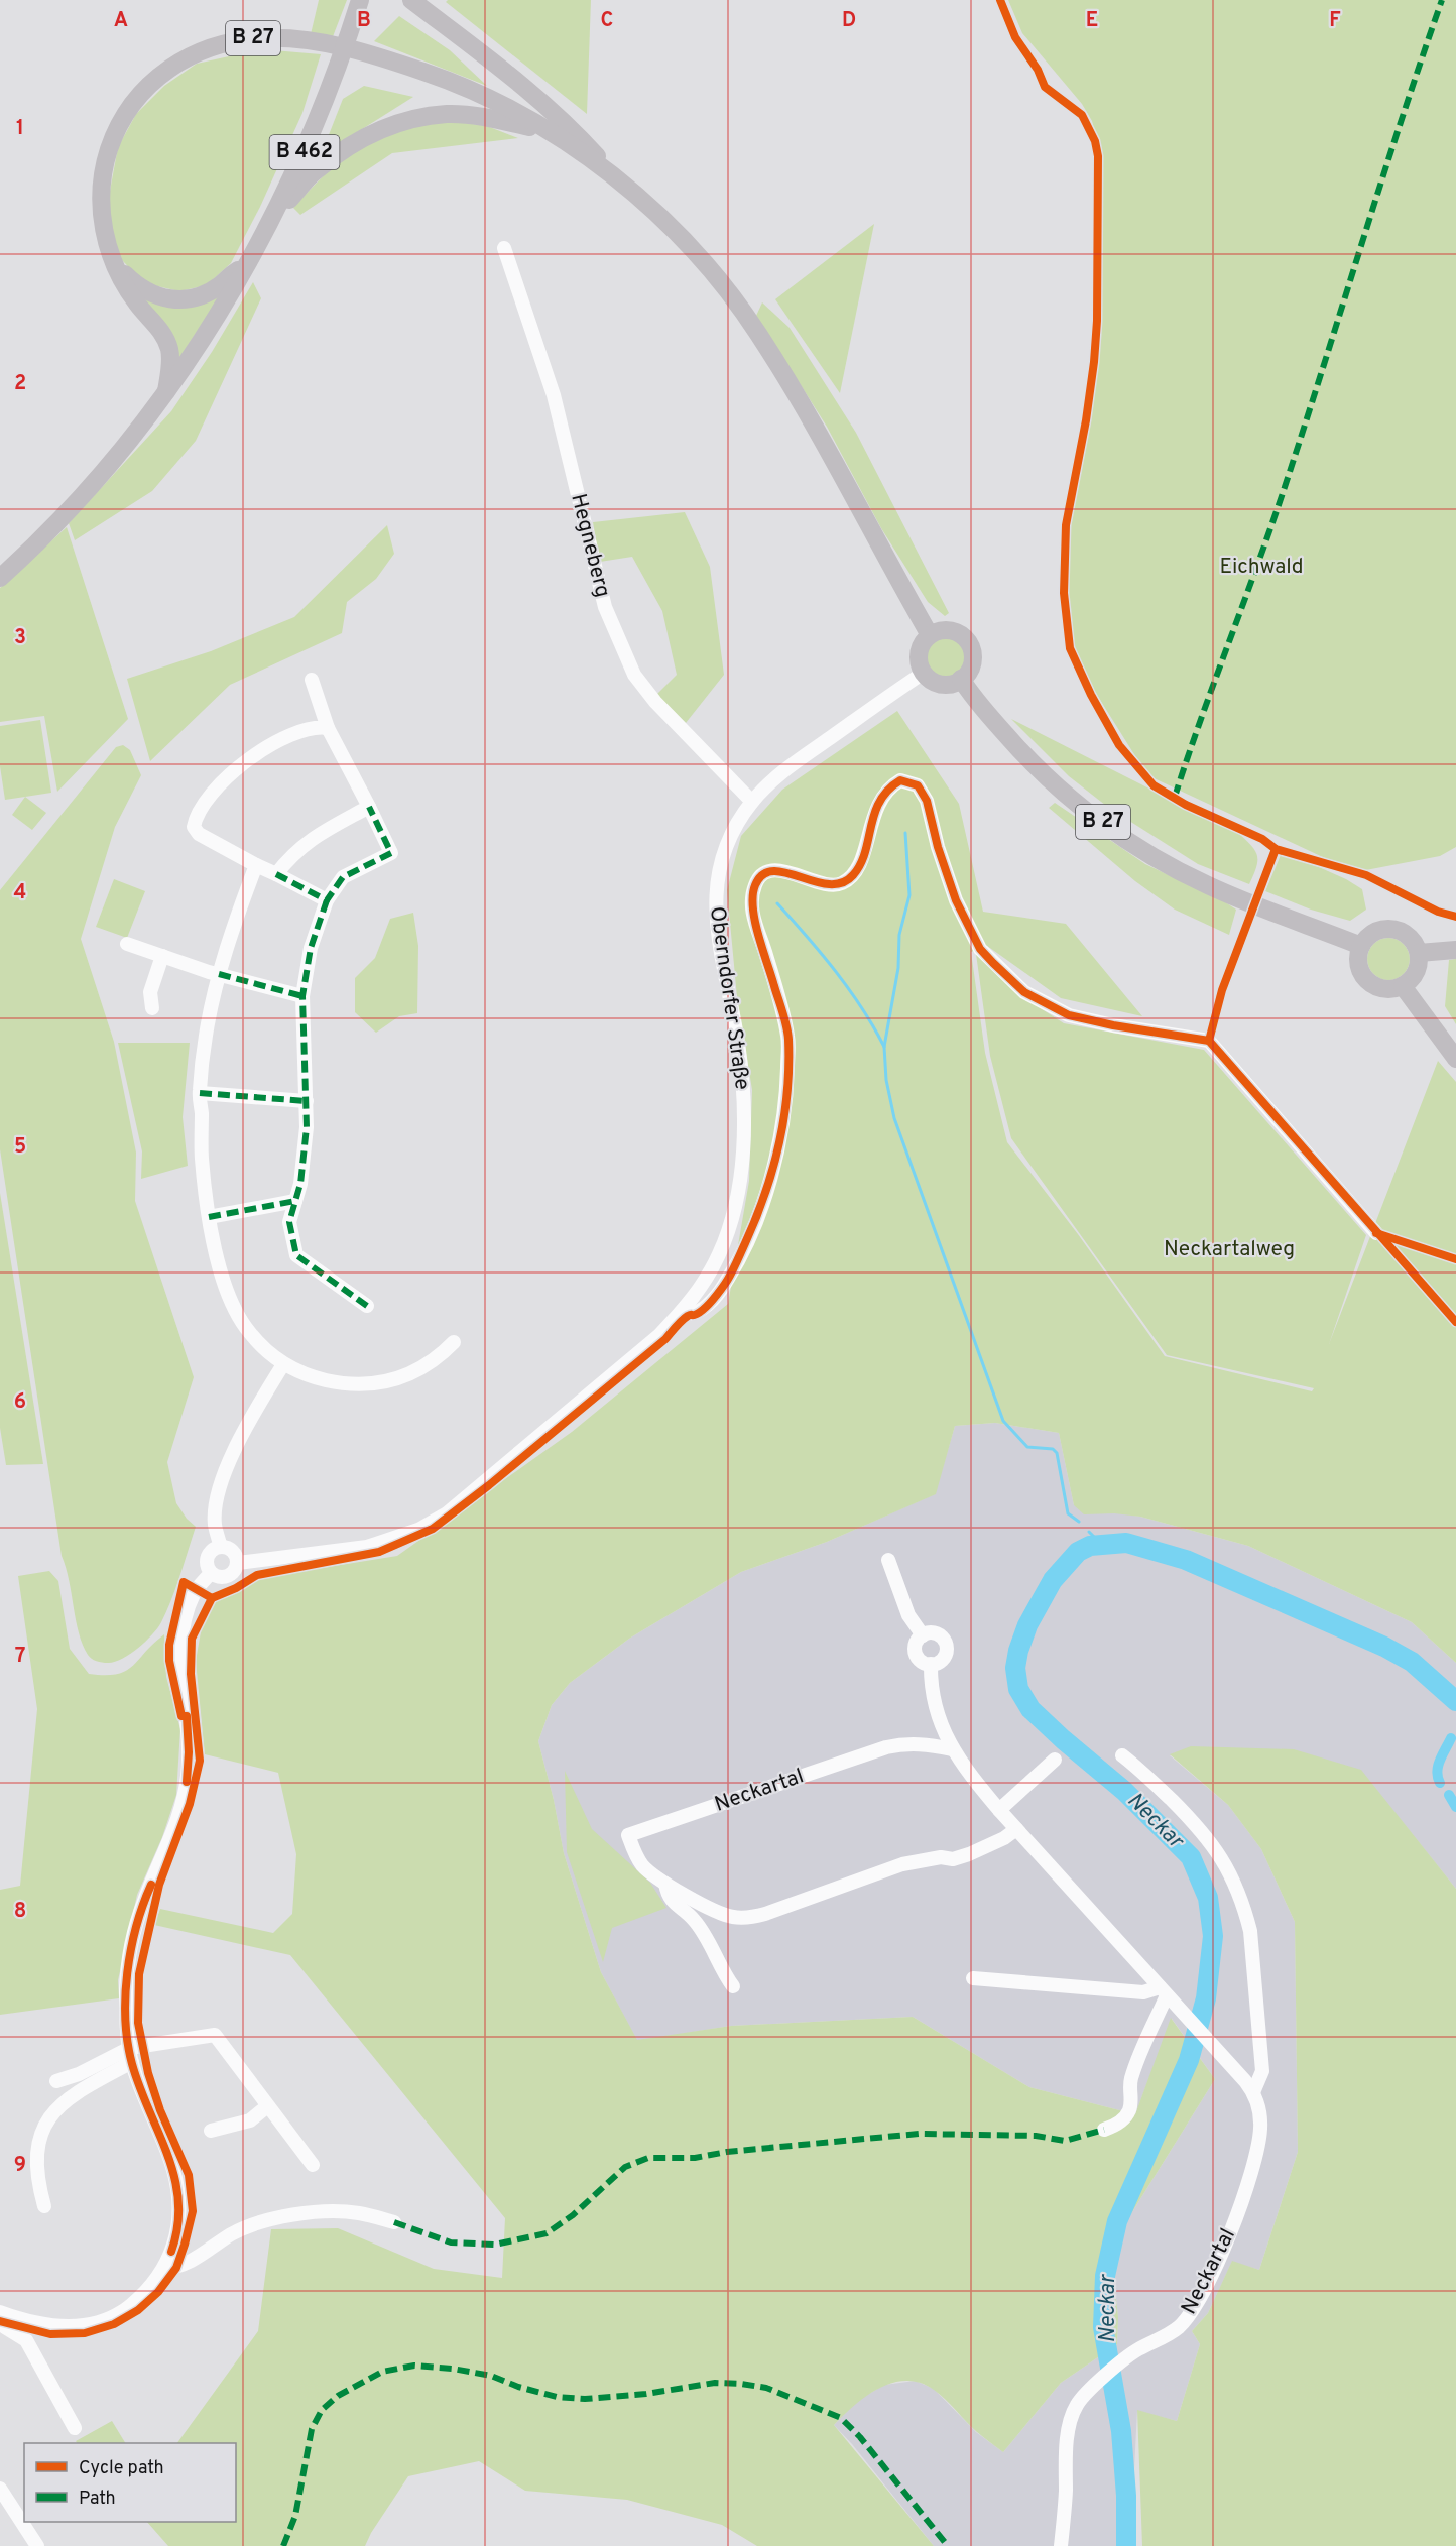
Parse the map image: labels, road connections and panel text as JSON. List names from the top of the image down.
{
  "streets": {
    "main road": ["B 27", "B 462"],
    "street": ["Hegneberg", "Oberndorfer Straße", "Neckartal"]
  },
  "crossings": [
    ["B 27", "B 462"],
    ["B 27", "Oberndorfer Straße"],
    ["Hegneberg", "Oberndorfer Straße"]
  ],
  "water": ["Neckar"],
  "parks": ["Eichwald", "Neckartalweg"],
  "legend": ["Cycle path", "Path"],
  "grid": {
    "columns": [
      "A",
      "B",
      "C",
      "D",
      "E",
      "F"
    ],
    "rows": [
      "1",
      "2",
      "3",
      "4",
      "5",
      "6",
      "7",
      "8",
      "9"
    ]
  }
}
